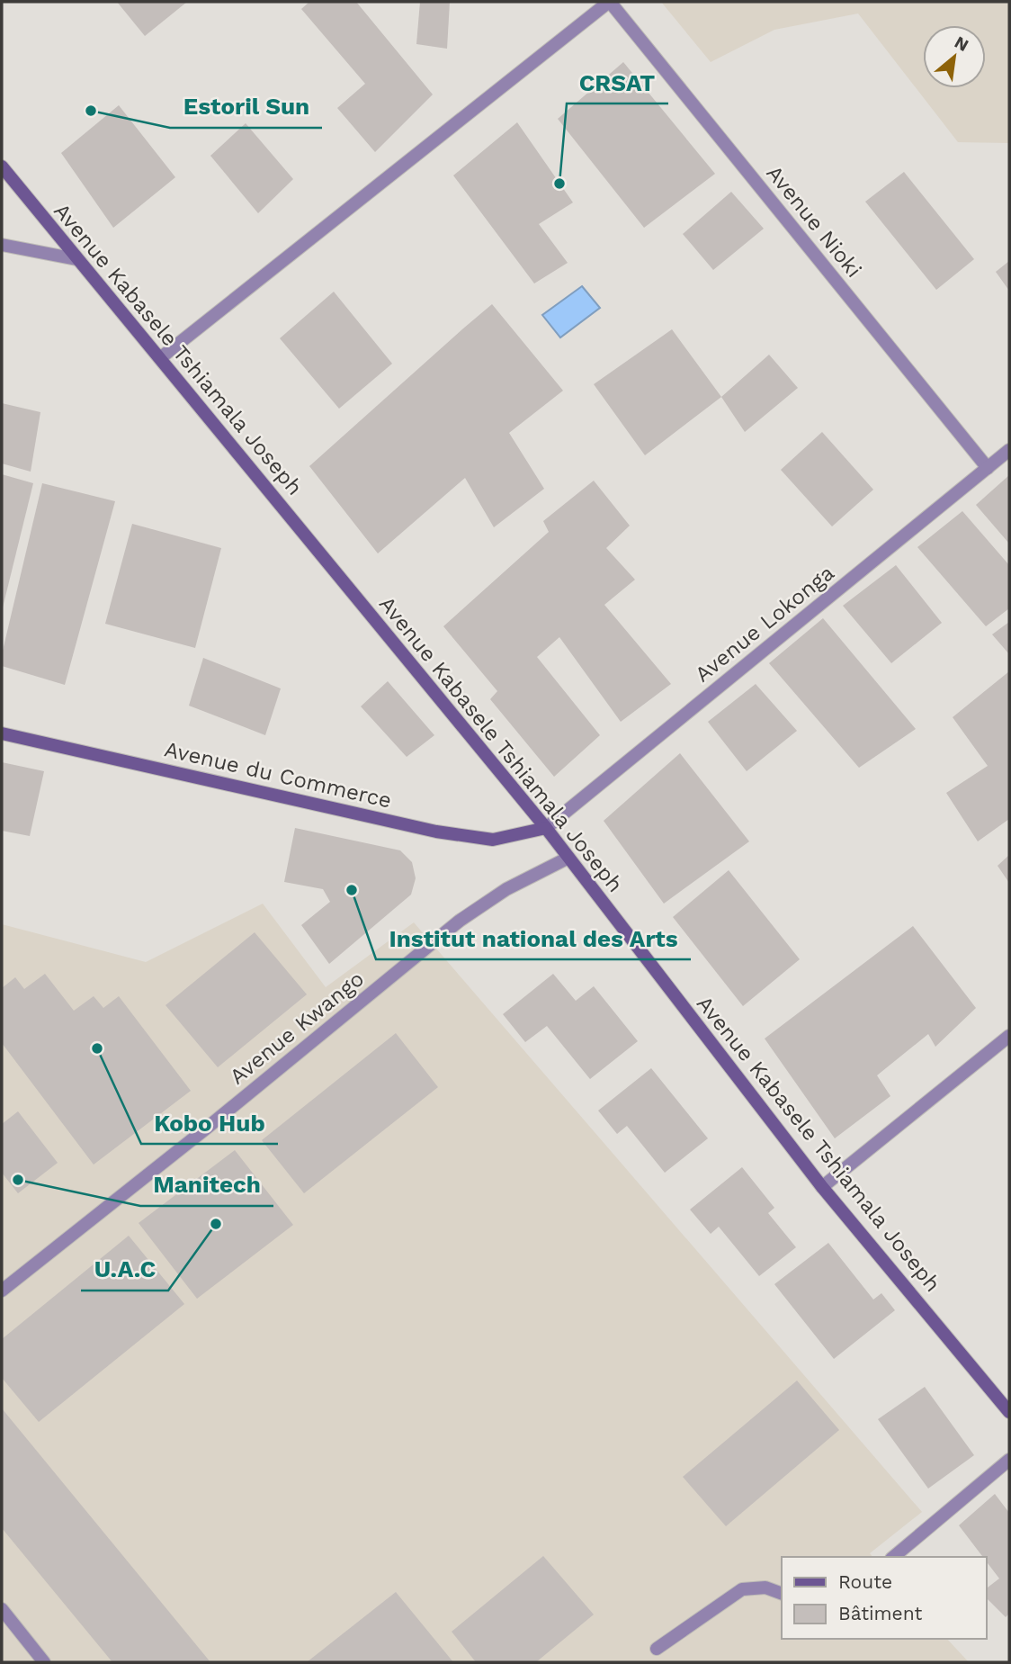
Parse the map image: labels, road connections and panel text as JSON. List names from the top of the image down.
{
  "streets": {
    "main road": ["Avenue Kabasele Tshiamala Joseph", "Avenue du Commerce"],
    "street": ["Avenue Nioki", "Avenue Lokonga", "Avenue Kwango"]
  },
  "crossings": [
    ["Avenue Nioki", "Avenue Lokonga"],
    ["Avenue Kabasele Tshiamala Joseph", "Avenue Lokonga"],
    ["Avenue Kabasele Tshiamala Joseph", "Avenue du Commerce"],
    ["Avenue Kabasele Tshiamala Joseph", "Avenue Kwango"],
    ["Avenue Lokonga", "Avenue du Commerce"]
  ],
  "places": [
    "Estoril Sun",
    "CRSAT",
    "Institut national des Arts",
    "Kobo Hub",
    "Manitech",
    "U.A.C"
  ],
  "legend": ["Route", "Bâtiment"],
  "north": "top right"
}
